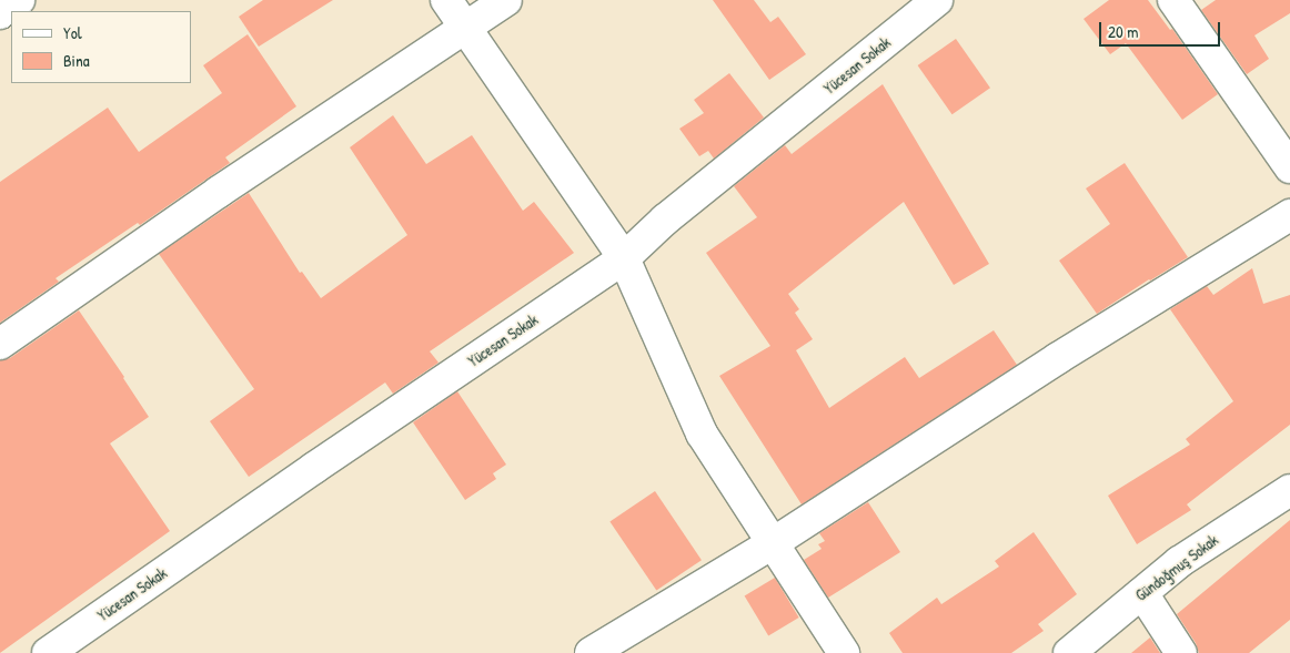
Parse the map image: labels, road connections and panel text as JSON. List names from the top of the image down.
{
  "streets": {
    "street": ["Yücesan Sokak", "Gündoğmuş Sokak"]
  },
  "legend": ["Yol", "Bina"],
  "scale_bar": "20 m"
}
